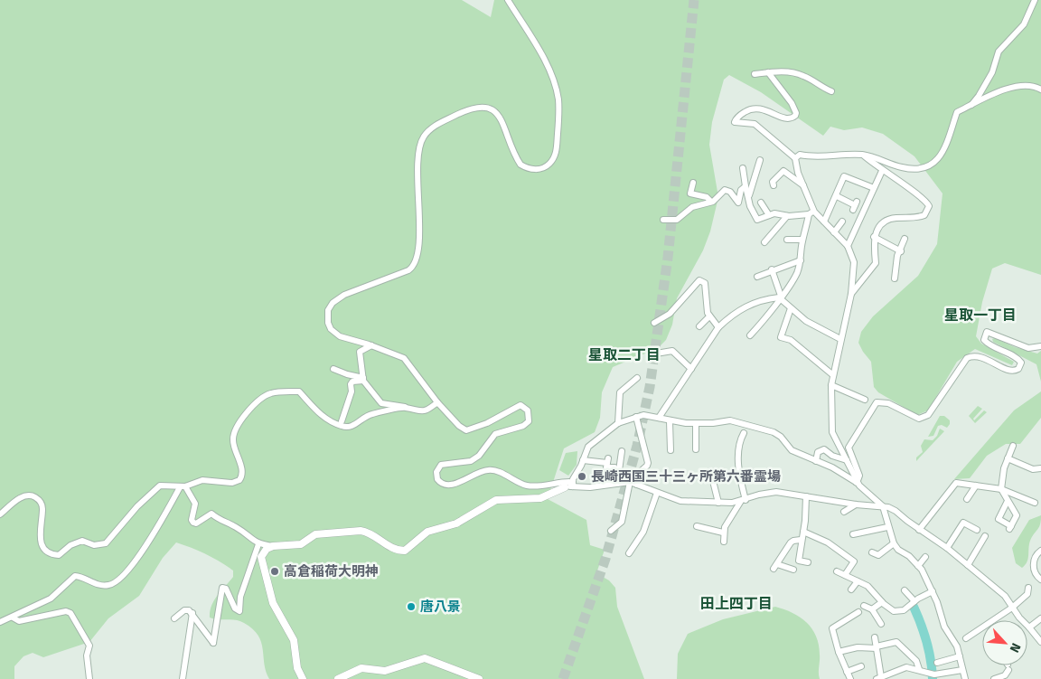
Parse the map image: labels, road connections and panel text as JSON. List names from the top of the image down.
{
  "districts": ["星取一丁目", "星取二丁目", "田上四丁目"],
  "places": ["長崎西国三十三ヶ所第六番霊場", "高倉稲荷大明神", "唐八景"],
  "north": "bottom right"
}
